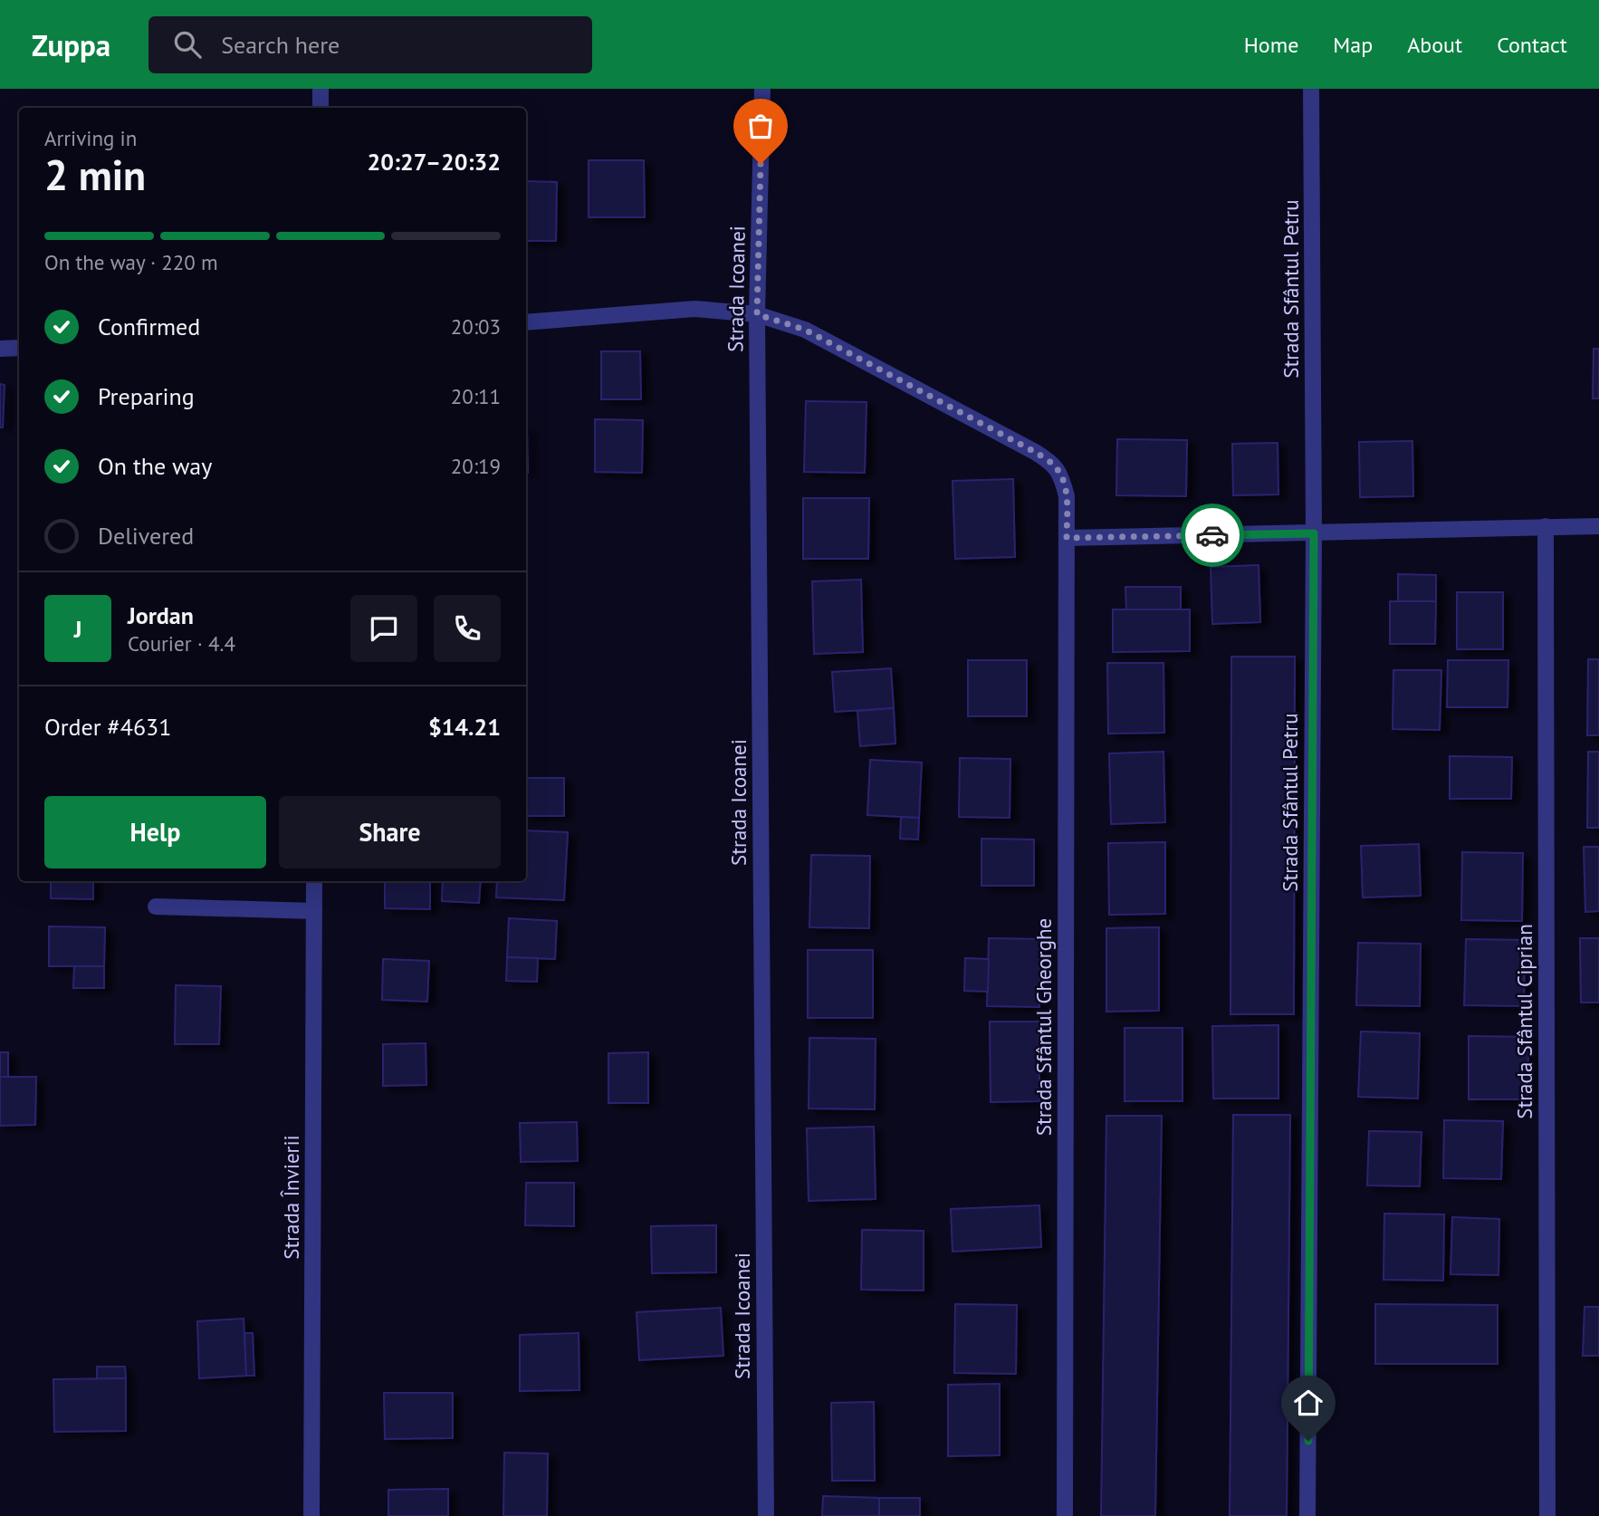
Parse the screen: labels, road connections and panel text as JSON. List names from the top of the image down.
{
  "streets": {
    "street": [
      "Strada Icoanei",
      "Strada Sfântul Petru",
      "Strada Sfântul Ciprian",
      "Strada Sfântul Gheorghe",
      "Strada Învierii"
    ]
  },
  "crossings": [
    ["Strada Icoanei", "Strada Sfântul Gheorghe"]
  ],
  "page": {
    "header": "Zuppa",
    "search": "Search here",
    "nav": [
      "Home",
      "Map",
      "About",
      "Contact"
    ],
    "heading": ["2 min", "Arriving in", "20:27–20:32"],
    "panel": [
      "Jordan",
      "Courier · 4.4",
      "Order #4631",
      "$14.21"
    ],
    "bar": "On the way · 220 m",
    "list": [
      ["Confirmed", "20:03"],
      ["Preparing", "20:11"],
      ["On the way", "20:19"],
      "Delivered"
    ],
    "round": "J",
    "buttons": ["Help", "Share"]
  }
}
